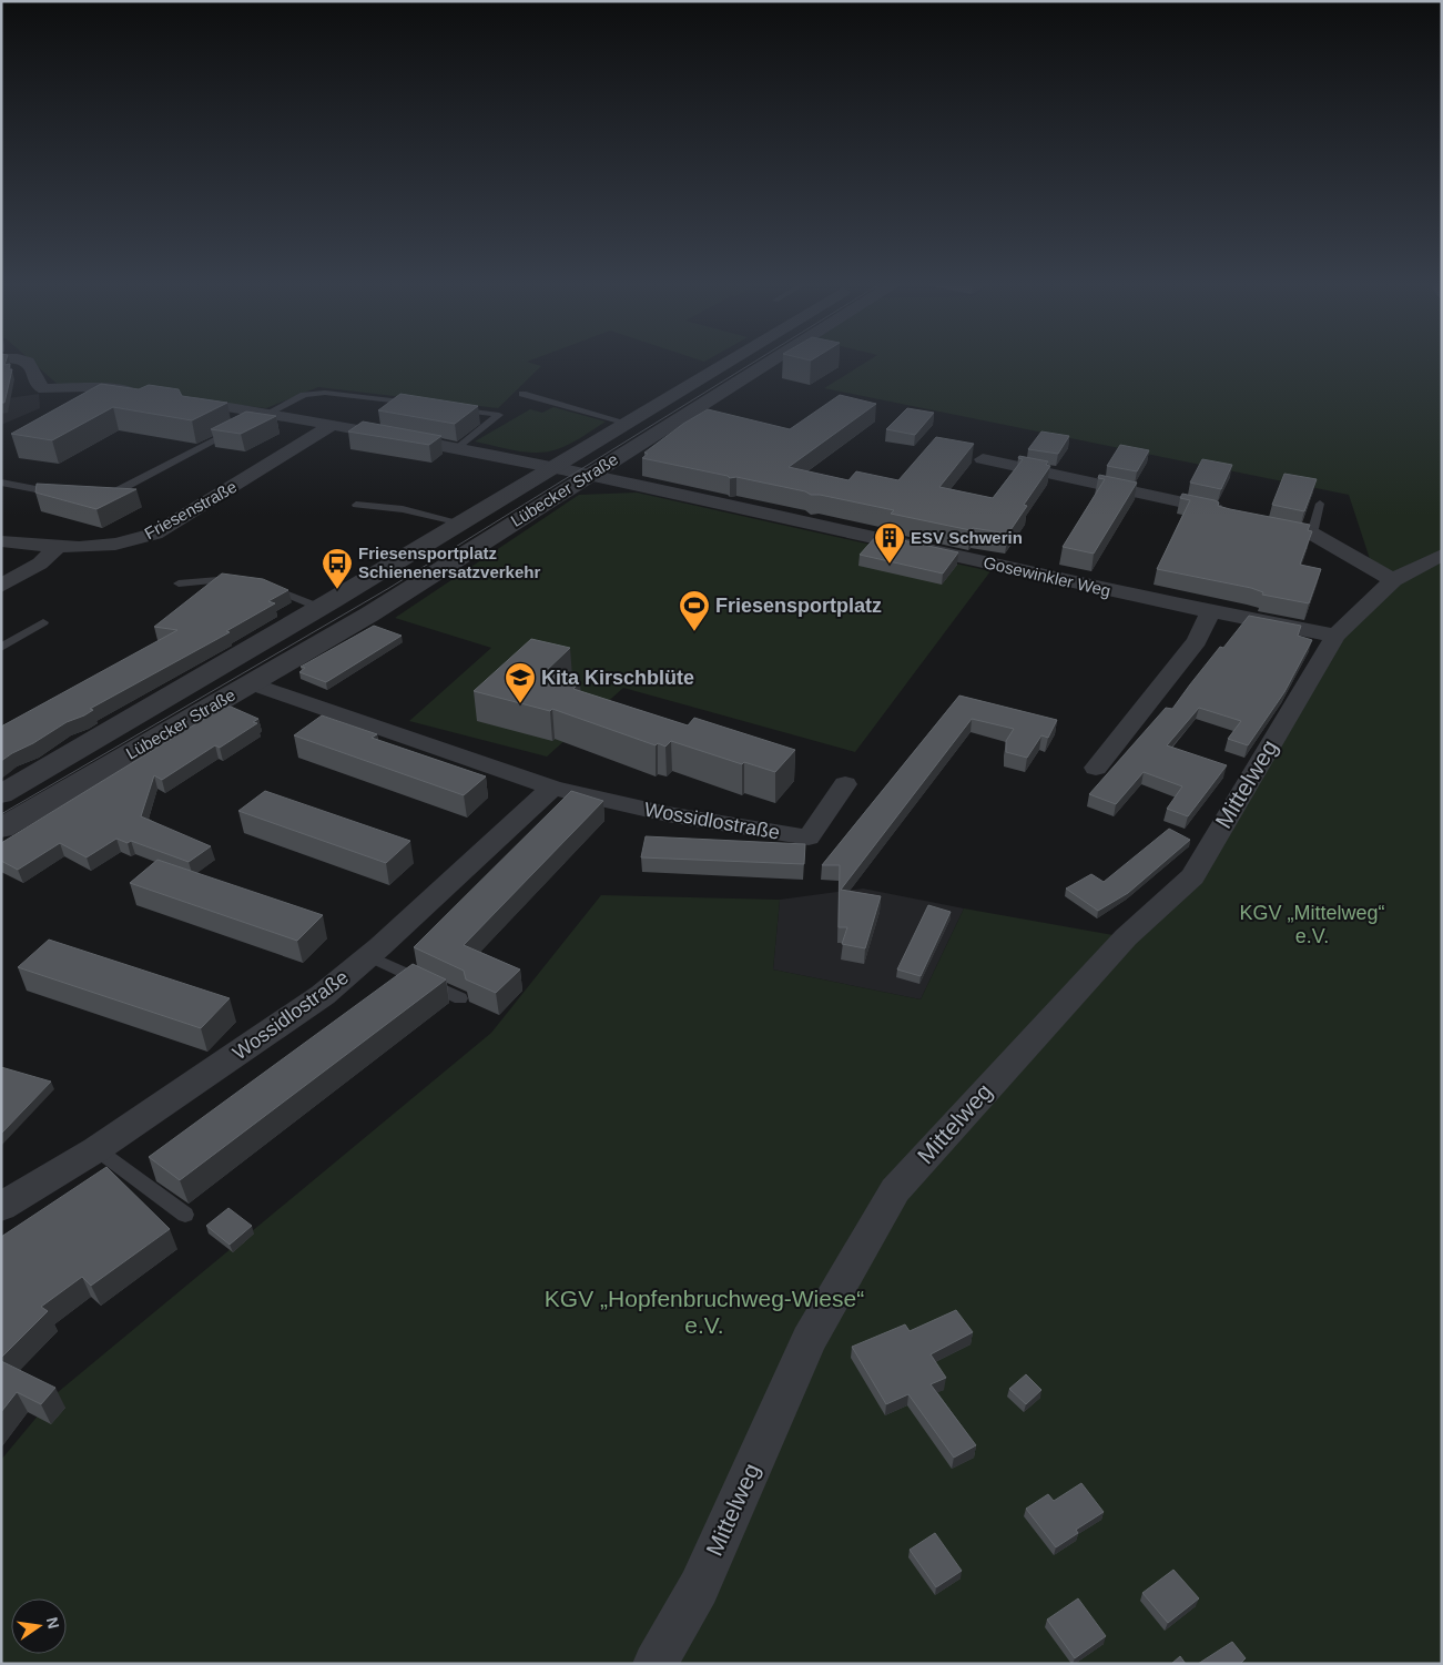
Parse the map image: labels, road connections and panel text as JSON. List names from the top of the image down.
{
  "streets": {
    "street": [
      "Lübecker Straße",
      "Friesenstraße",
      "Gosewinkler Weg",
      "Mittelweg",
      "Wossidlostraße"
    ]
  },
  "crossings": [
    ["Lübecker Straße", "Gosewinkler Weg"],
    ["Lübecker Straße", "Wossidlostraße"],
    ["Gosewinkler Weg", "Mittelweg"]
  ],
  "parks": ["KGV „Mittelweg“ e.V.", "KGV „Hopfenbruchweg-Wiese“ e.V."],
  "places": {
    "building": ["ESV Schwerin"],
    "bus stop": ["Friesensportplatz Schienenersatzverkehr"],
    "sports": ["Friesensportplatz"],
    "school or university": ["Kita Kirschblüte"]
  },
  "north": "right"
}
